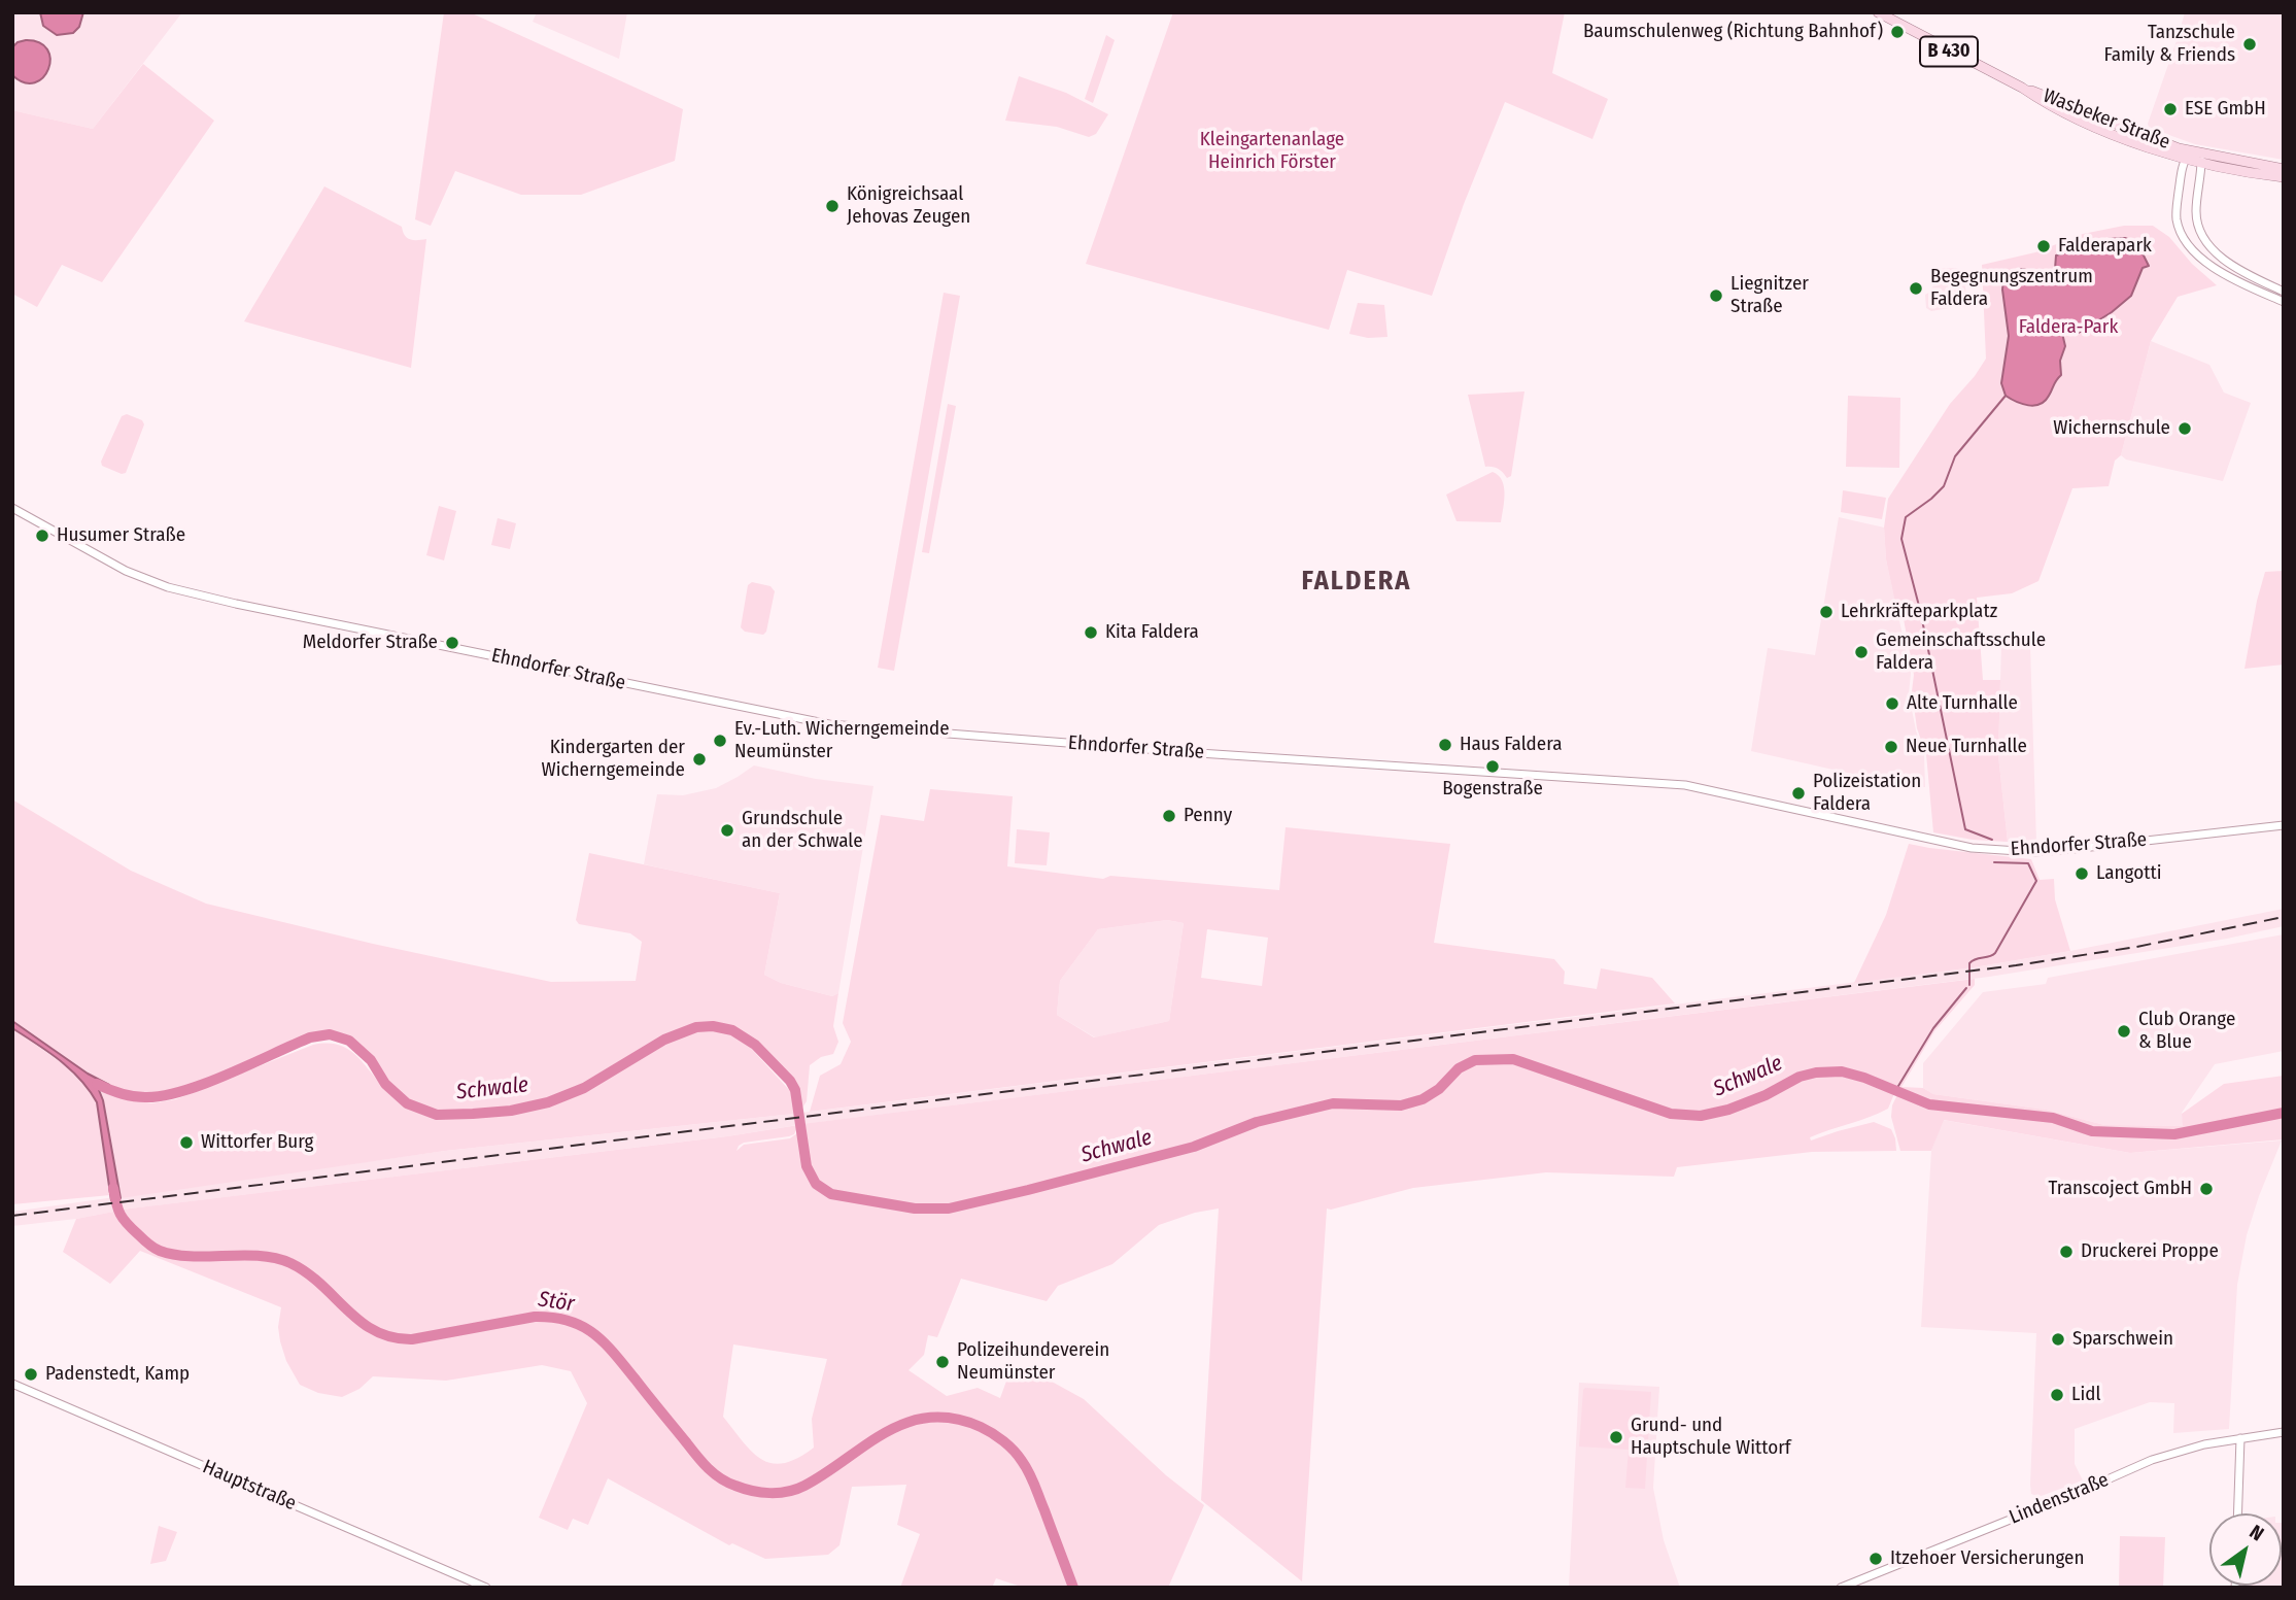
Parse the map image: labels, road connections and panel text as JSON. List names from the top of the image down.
{
  "streets": {
    "main road": ["B 430", "Wasbeker Straße"],
    "street": ["Ehndorfer Straße", "Hauptstraße", "Lindenstraße"]
  },
  "crossings": [
    ["B 430", "Wasbeker Straße"]
  ],
  "districts": ["FALDERA"],
  "water": ["Schwale", "Stör"],
  "parks": ["Kleingartenanlage Heinrich Förster", "Faldera-Park"],
  "places": [
    "Baumschulenweg (Richtung Bahnhof)",
    "Tanzschule Family & Friends",
    "ESE GmbH",
    "Königreichsaal Jehovas Zeugen",
    "Falderapark",
    "Begegnungszentrum Faldera",
    "Liegnitzer Straße",
    "Wichernschule",
    "Husumer Straße",
    "Lehrkräfteparkplatz",
    "Kita Faldera",
    "Meldorfer Straße",
    "Gemeinschaftsschule Faldera",
    "Alte Turnhalle",
    "Ev.-Luth. Wicherngemeinde Neumünster",
    "Haus Faldera",
    "Neue Turnhalle",
    "Kindergarten der Wicherngemeinde",
    "Bogenstraße",
    "Polizeistation Faldera",
    "Penny",
    "Grundschule an der Schwale",
    "Langotti",
    "Club Orange & Blue",
    "Wittorfer Burg",
    "Transcoject GmbH",
    "Druckerei Proppe",
    "Sparschwein",
    "Polizeihundeverein Neumünster",
    "Padenstedt, Kamp",
    "Lidl",
    "Grund- und Hauptschule Wittorf",
    "Itzehoer Versicherungen"
  ],
  "north": "top right"
}
